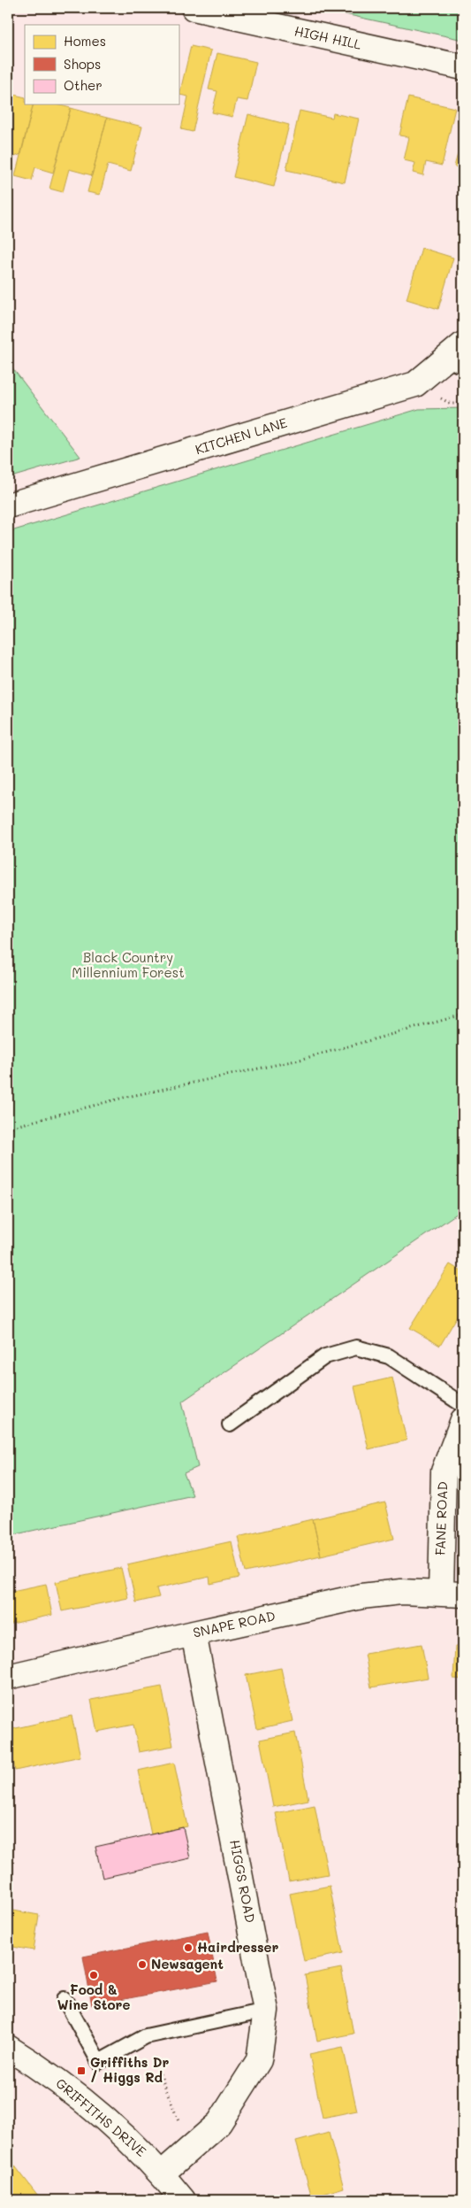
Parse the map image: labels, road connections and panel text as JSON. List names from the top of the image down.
{
  "streets": {
    "street": [
      "HIGH HILL",
      "KITCHEN LANE",
      "FANE ROAD",
      "SNAPE ROAD",
      "HIGGS ROAD",
      "GRIFFITHS DRIVE"
    ]
  },
  "crossings": [
    ["FANE ROAD", "SNAPE ROAD"],
    ["SNAPE ROAD", "HIGGS ROAD"],
    ["HIGGS ROAD", "GRIFFITHS DRIVE"]
  ],
  "parks": ["Black Country Millennium Forest"],
  "places": {
    "other": ["Hairdresser", "Newsagent", "Food & Wine Store"],
    "transit": ["Griffiths Dr / Higgs Rd"]
  },
  "legend": ["Homes", "Shops", "Other"]
}
